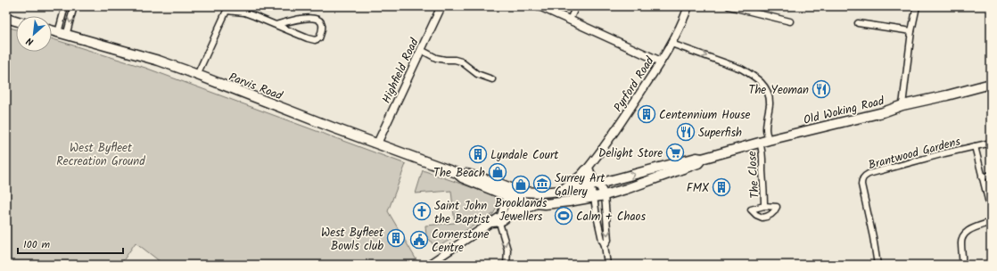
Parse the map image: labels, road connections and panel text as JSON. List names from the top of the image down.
{
  "streets": {
    "main road": ["Parvis Road", "Old Woking Road"],
    "street": [
      "Highfield Road",
      "Pyrford Road",
      "Brantwood Gardens",
      "The Close"
    ]
  },
  "crossings": [
    ["Highfield Road", "Parvis Road"],
    ["Pyrford Road", "The Close"],
    ["Parvis Road", "Old Woking Road"],
    ["Old Woking Road", "The Close"]
  ],
  "one_way": ["The Close"],
  "parks": ["West Byfleet Recreation Ground"],
  "places": {
    "restaurant": ["The Yeoman", "Superfish"],
    "building": [
      "Centennium House",
      "Lyndale Court",
      "FMX",
      "West Byfleet Bowls club"
    ],
    "supermarket": ["Delight Store"],
    "shop": ["The Beach", "Brooklands Jewellers"],
    "museum": ["Surrey Art Gallery"],
    "church": ["Saint John the Baptist"],
    "sports": ["Calm + Chaos"],
    "public building": ["Cornerstone Centre"]
  },
  "scale_bar": "100 m",
  "north": "bottom left"
}
